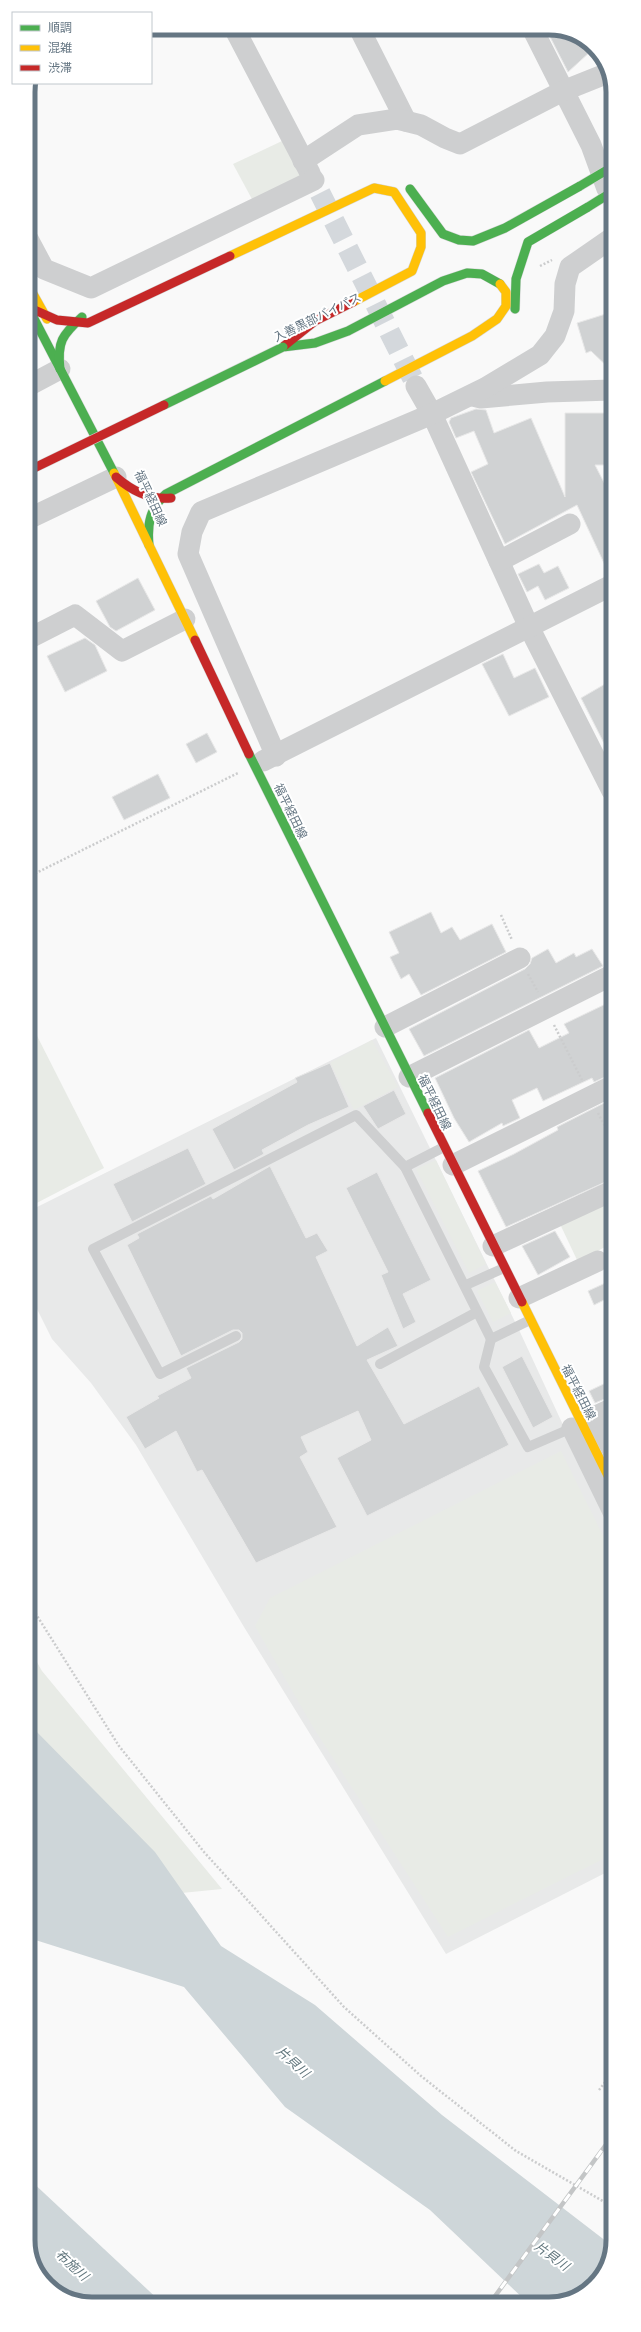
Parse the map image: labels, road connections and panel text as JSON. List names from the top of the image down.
{
  "streets": {
    "main road": ["入善黒部バイパス", "福平経田線"]
  },
  "water": ["片貝川", "布施川"],
  "legend": ["順調", "混雑", "渋滞"]
}
